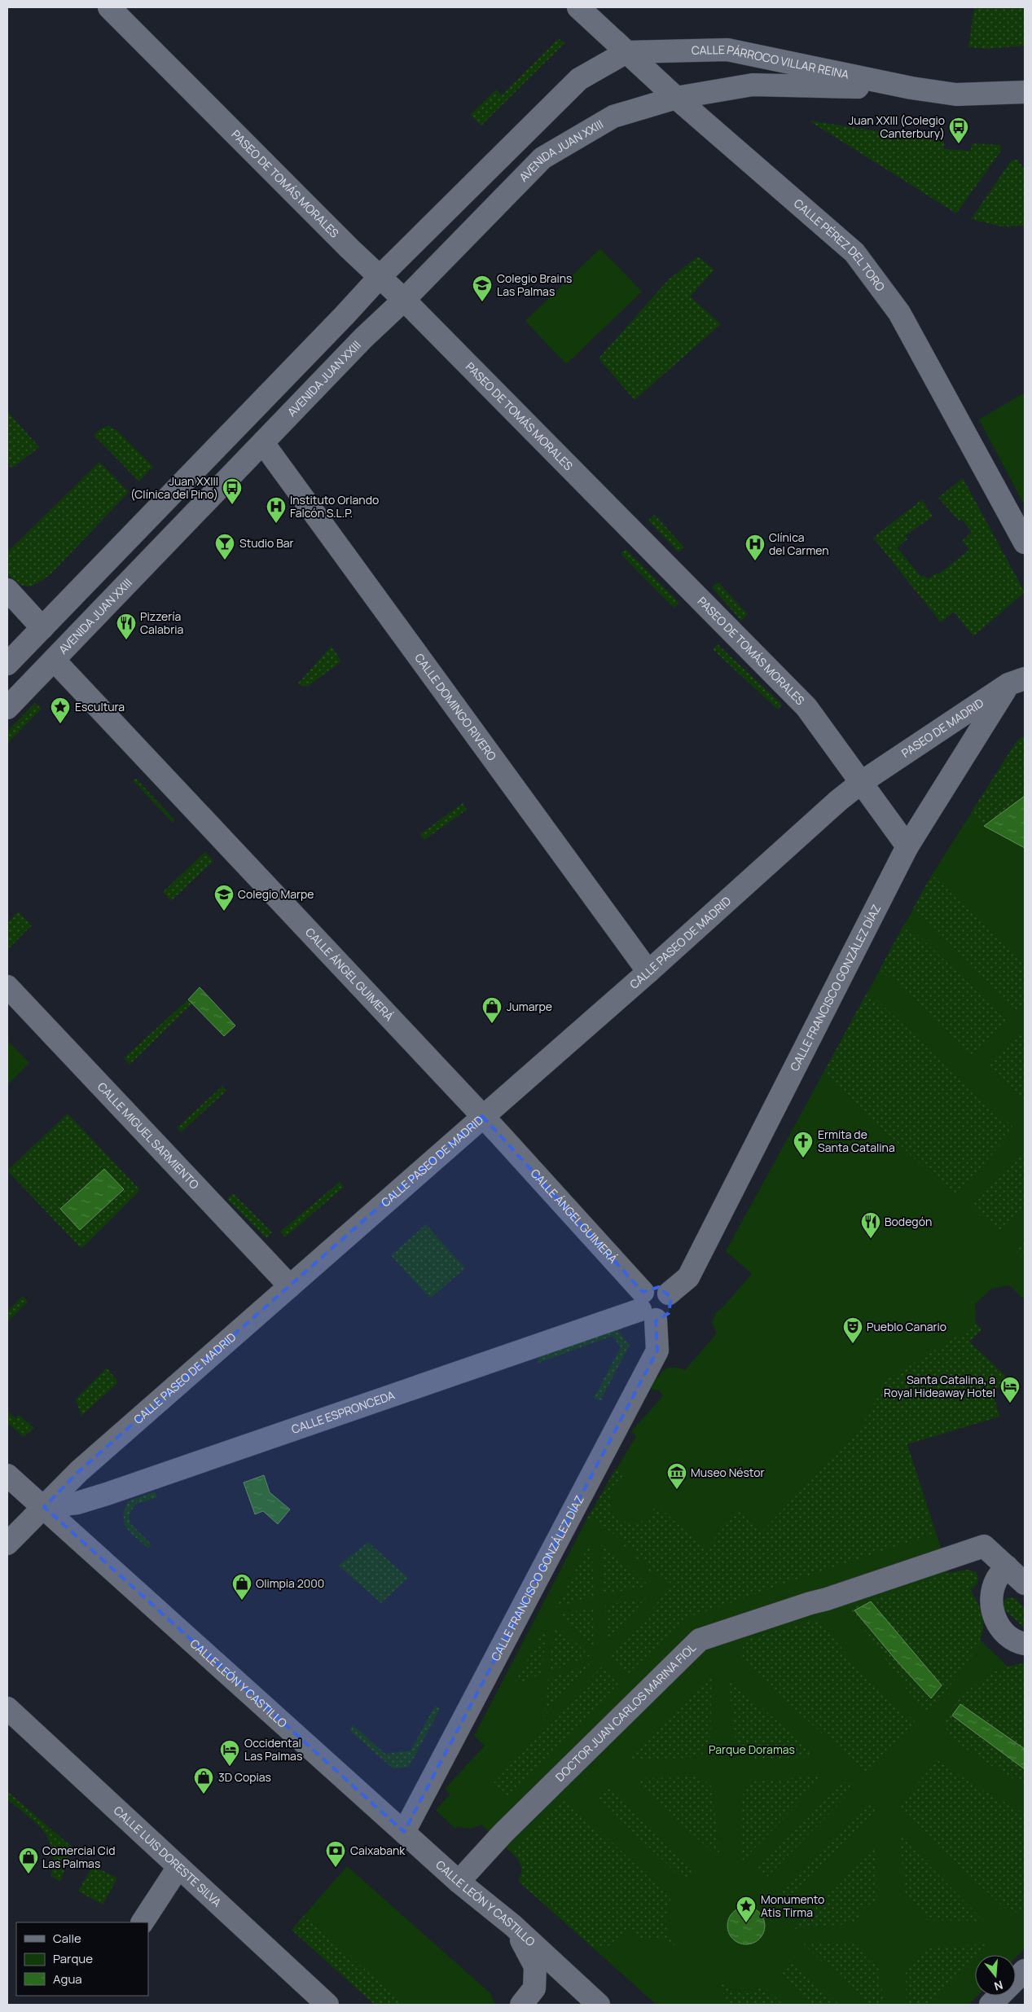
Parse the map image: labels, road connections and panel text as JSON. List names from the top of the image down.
{
  "streets": {
    "street": [
      "CALLE PÁRROCO VILLAR REINA",
      "AVENIDA JUAN XXIII",
      "PASEO DE TOMÁS MORALES",
      "CALLE PÉREZ DEL TORO",
      "CALLE DOMINGO RIVERO",
      "PASEO DE MADRID",
      "CALLE PASEO DE MADRID",
      "CALLE ÁNGEL GUIMERÁ",
      "CALLE FRANCISCO GONZÁLEZ DÍAZ",
      "CALLE MIGUEL SARMIENTO",
      "CALLE ESPRONCEDA",
      "CALLE LEÓN Y CASTILLO",
      "DOCTOR JUAN CARLOS MARINA FIOL",
      "CALLE LUIS DORESTE SILVA"
    ]
  },
  "crossings": [
    ["CALLE PÁRROCO VILLAR REINA", "AVENIDA JUAN XXIII"],
    ["CALLE PÁRROCO VILLAR REINA", "CALLE PÉREZ DEL TORO"],
    ["AVENIDA JUAN XXIII", "PASEO DE TOMÁS MORALES"],
    ["AVENIDA JUAN XXIII", "CALLE PÉREZ DEL TORO"],
    ["AVENIDA JUAN XXIII", "CALLE DOMINGO RIVERO"],
    ["AVENIDA JUAN XXIII", "CALLE ÁNGEL GUIMERÁ"],
    ["PASEO DE TOMÁS MORALES", "PASEO DE MADRID"],
    ["PASEO DE TOMÁS MORALES", "CALLE PASEO DE MADRID"],
    ["PASEO DE TOMÁS MORALES", "CALLE FRANCISCO GONZÁLEZ DÍAZ"],
    ["CALLE DOMINGO RIVERO", "CALLE PASEO DE MADRID"],
    ["PASEO DE MADRID", "CALLE PASEO DE MADRID"],
    ["PASEO DE MADRID", "CALLE FRANCISCO GONZÁLEZ DÍAZ"],
    ["CALLE PASEO DE MADRID", "CALLE ÁNGEL GUIMERÁ"],
    ["CALLE PASEO DE MADRID", "CALLE MIGUEL SARMIENTO"],
    ["CALLE PASEO DE MADRID", "CALLE ESPRONCEDA"],
    ["CALLE PASEO DE MADRID", "CALLE LEÓN Y CASTILLO"],
    ["CALLE ÁNGEL GUIMERÁ", "CALLE FRANCISCO GONZÁLEZ DÍAZ"],
    ["CALLE ÁNGEL GUIMERÁ", "CALLE ESPRONCEDA"],
    ["CALLE FRANCISCO GONZÁLEZ DÍAZ", "CALLE ESPRONCEDA"],
    ["CALLE FRANCISCO GONZÁLEZ DÍAZ", "CALLE LEÓN Y CASTILLO"],
    ["CALLE ESPRONCEDA", "CALLE LEÓN Y CASTILLO"],
    ["CALLE LEÓN Y CASTILLO", "DOCTOR JUAN CARLOS MARINA FIOL"]
  ],
  "parks": ["Parque Doramas"],
  "places": {
    "bus stop": ["Juan XXIII (Colegio Canterbury)", "Juan XXIII (Clínica del Pino)"],
    "school or university": ["Colegio Brains Las Palmas", "Colegio Marpe"],
    "hospital": ["Instituto Orlando Falcón S.L.P.", "Clínica del Carmen"],
    "bar": ["Studio Bar"],
    "restaurant": ["Pizzería Calabria", "Bodegón"],
    "place": ["Escultura", "Monumento Atis Tirma"],
    "shop": [
      "Jumarpe",
      "Olimpia 2000",
      "3D Copias",
      "Comercial Cid Las Palmas"
    ],
    "church": ["Ermita de Santa Catalina"],
    "theatre": ["Pueblo Canario"],
    "hotel": ["Santa Catalina, a Royal Hideaway Hotel", "Occidental Las Palmas"],
    "museum": ["Museo Néstor"],
    "bank": ["Caixabank"]
  },
  "legend": ["Calle", "Parque", "Agua"],
  "north": "bottom"
}
